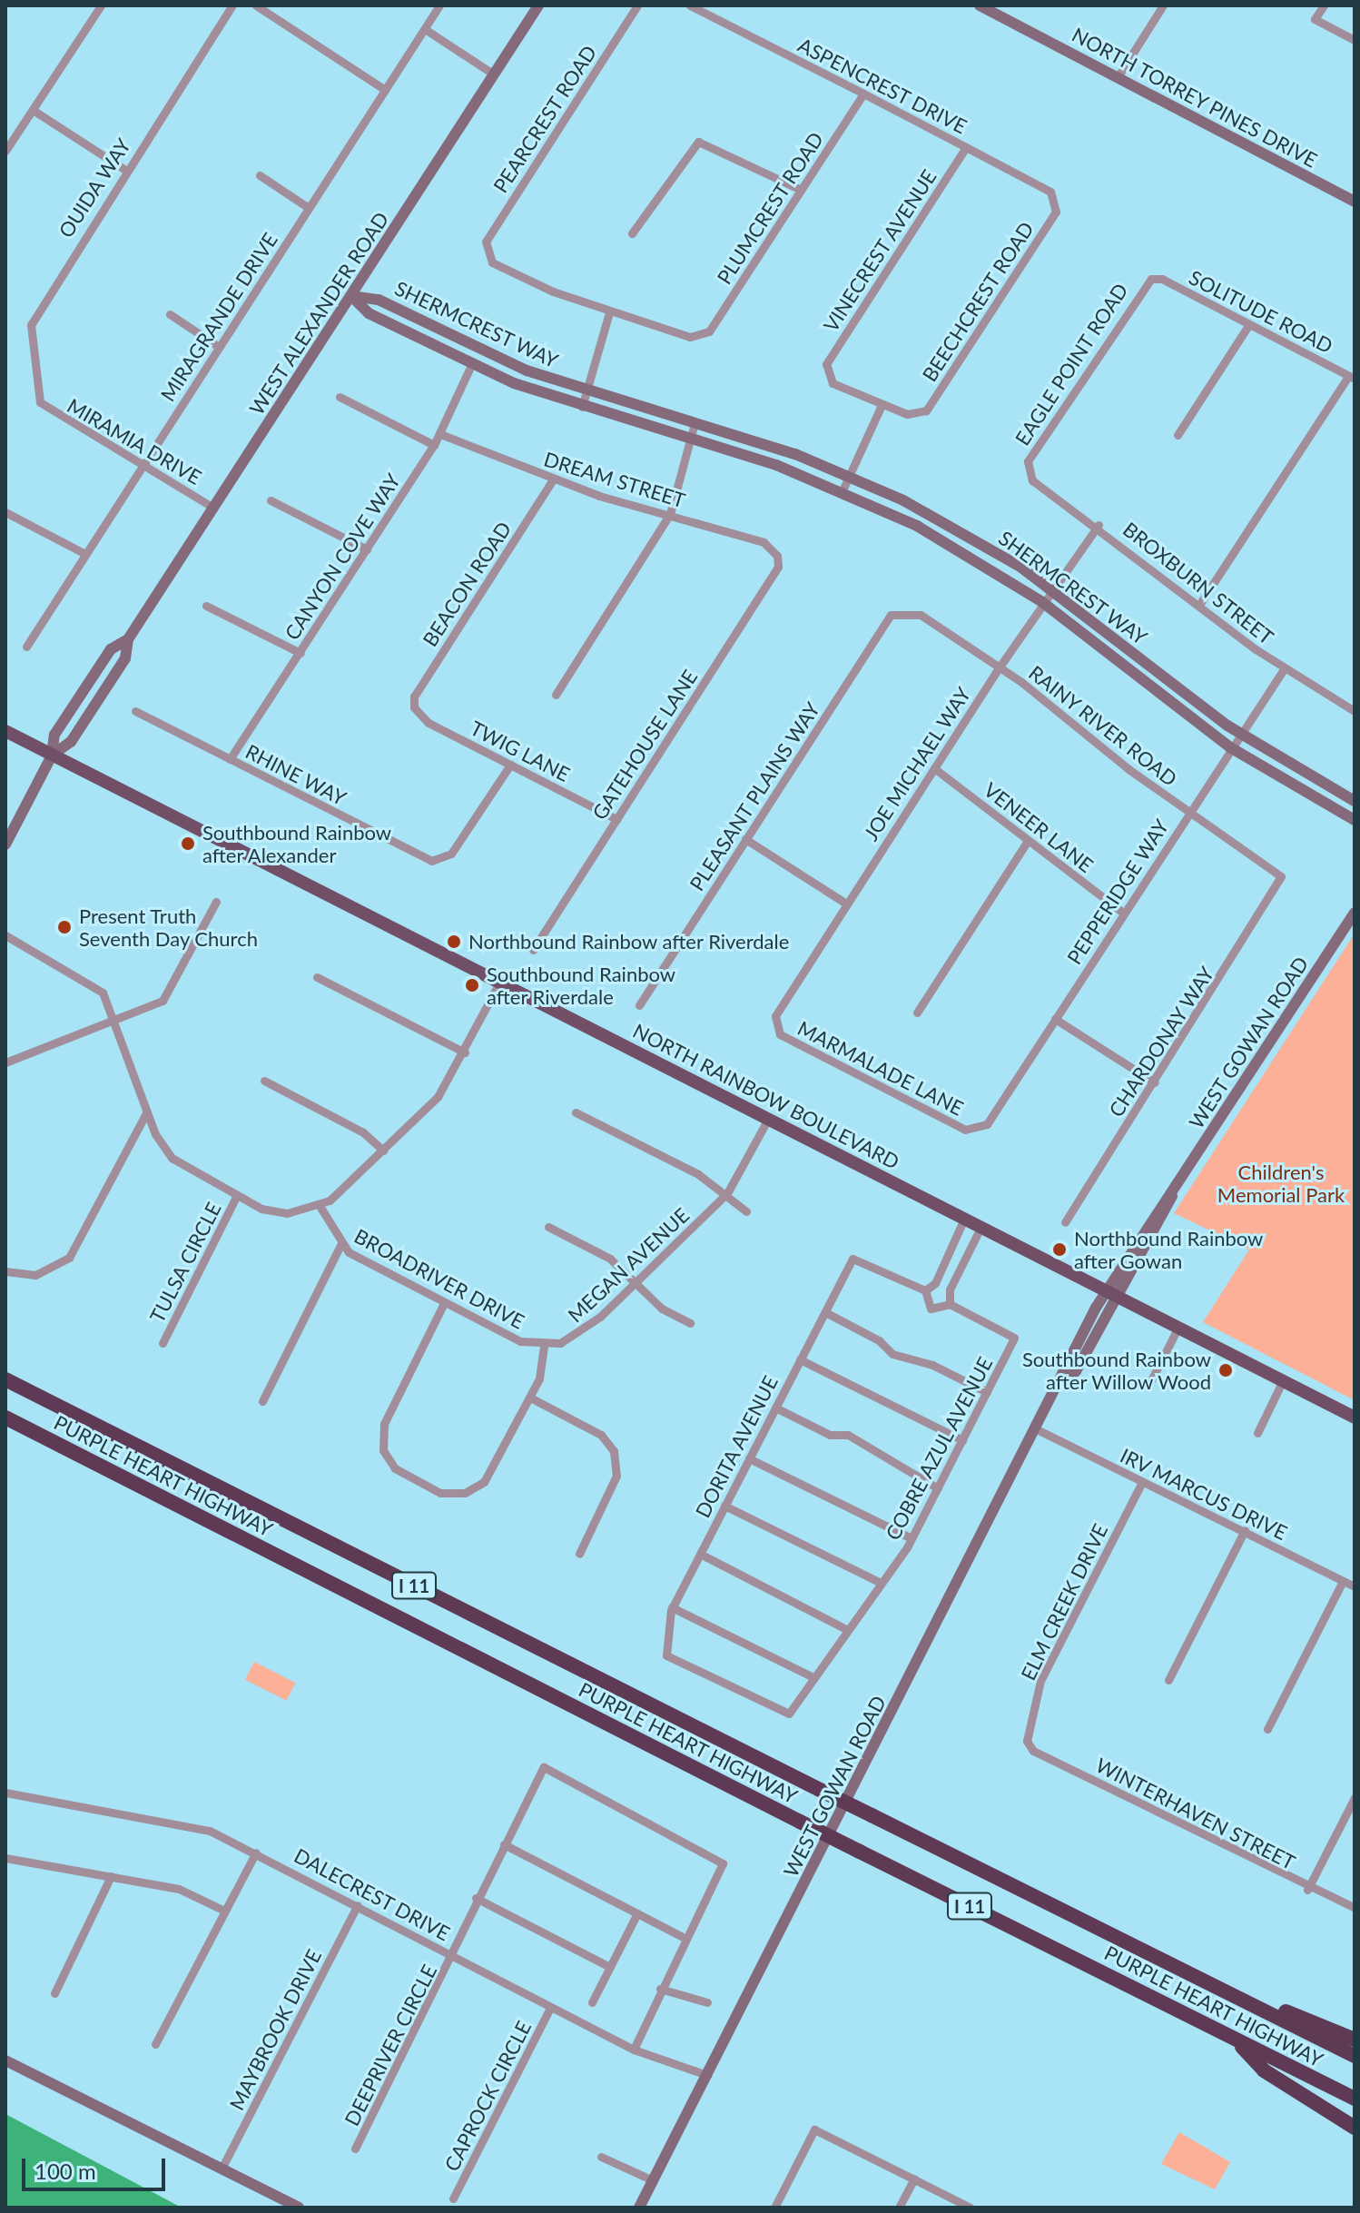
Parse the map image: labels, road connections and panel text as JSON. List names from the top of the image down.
{
  "streets": {
    "highway": ["PURPLE HEART HIGHWAY", "I 11"],
    "main road": ["NORTH RAINBOW BOULEVARD"],
    "street": [
      "ASPENCREST DRIVE",
      "NORTH TORREY PINES DRIVE",
      "PEARCREST ROAD",
      "OUIDA WAY",
      "PLUMCREST ROAD",
      "VINECREST AVENUE",
      "BEECHCREST ROAD",
      "SOLITUDE ROAD",
      "WEST ALEXANDER ROAD",
      "MIRAGRANDE DRIVE",
      "SHERMCREST WAY",
      "EAGLE POINT ROAD",
      "MIRAMIA DRIVE",
      "DREAM STREET",
      "CANYON COVE WAY",
      "BROXBURN STREET",
      "BEACON ROAD",
      "RAINY RIVER ROAD",
      "GATEHOUSE LANE",
      "TWIG LANE",
      "JOE MICHAEL WAY",
      "RHINE WAY",
      "PLEASANT PLAINS WAY",
      "VENEER LANE",
      "PEPPERIDGE WAY",
      "CHARDONAY WAY",
      "WEST GOWAN ROAD",
      "MARMALADE LANE",
      "TULSA CIRCLE",
      "MEGAN AVENUE",
      "BROADRIVER DRIVE",
      "DORITA AVENUE",
      "COBRE AZUL AVENUE",
      "IRV MARCUS DRIVE",
      "ELM CREEK DRIVE",
      "WINTERHAVEN STREET",
      "DALECREST DRIVE",
      "MAYBROOK DRIVE",
      "DEEPRIVER CIRCLE",
      "CAPROCK CIRCLE"
    ]
  },
  "crossings": [
    ["ASPENCREST DRIVE", "PLUMCREST ROAD"],
    ["ASPENCREST DRIVE", "VINECREST AVENUE"],
    ["ASPENCREST DRIVE", "BEECHCREST ROAD"],
    ["PEARCREST ROAD", "PLUMCREST ROAD"],
    ["OUIDA WAY", "MIRAMIA DRIVE"],
    ["VINECREST AVENUE", "BEECHCREST ROAD"],
    ["SOLITUDE ROAD", "EAGLE POINT ROAD"],
    ["WEST ALEXANDER ROAD", "SHERMCREST WAY"],
    ["WEST ALEXANDER ROAD", "MIRAMIA DRIVE"],
    ["WEST ALEXANDER ROAD", "NORTH RAINBOW BOULEVARD"],
    ["MIRAGRANDE DRIVE", "MIRAMIA DRIVE"],
    ["SHERMCREST WAY", "CANYON COVE WAY"],
    ["SHERMCREST WAY", "JOE MICHAEL WAY"],
    ["SHERMCREST WAY", "PEPPERIDGE WAY"],
    ["EAGLE POINT ROAD", "BROXBURN STREET"],
    ["DREAM STREET", "CANYON COVE WAY"],
    ["DREAM STREET", "BEACON ROAD"],
    ["DREAM STREET", "GATEHOUSE LANE"],
    ["CANYON COVE WAY", "RHINE WAY"],
    ["BROXBURN STREET", "JOE MICHAEL WAY"],
    ["BROXBURN STREET", "PEPPERIDGE WAY"],
    ["BEACON ROAD", "TWIG LANE"],
    ["RAINY RIVER ROAD", "JOE MICHAEL WAY"],
    ["RAINY RIVER ROAD", "PLEASANT PLAINS WAY"],
    ["RAINY RIVER ROAD", "PEPPERIDGE WAY"],
    ["RAINY RIVER ROAD", "CHARDONAY WAY"],
    ["GATEHOUSE LANE", "TWIG LANE"],
    ["TWIG LANE", "RHINE WAY"],
    ["JOE MICHAEL WAY", "VENEER LANE"],
    ["JOE MICHAEL WAY", "MARMALADE LANE"],
    ["VENEER LANE", "PEPPERIDGE WAY"],
    ["PEPPERIDGE WAY", "MARMALADE LANE"],
    ["WEST GOWAN ROAD", "NORTH RAINBOW BOULEVARD"],
    ["WEST GOWAN ROAD", "IRV MARCUS DRIVE"],
    ["WEST GOWAN ROAD", "DALECREST DRIVE"],
    ["NORTH RAINBOW BOULEVARD", "MEGAN AVENUE"],
    ["MEGAN AVENUE", "BROADRIVER DRIVE"],
    ["DORITA AVENUE", "COBRE AZUL AVENUE"],
    ["IRV MARCUS DRIVE", "ELM CREEK DRIVE"],
    ["ELM CREEK DRIVE", "WINTERHAVEN STREET"],
    ["DALECREST DRIVE", "MAYBROOK DRIVE"],
    ["DALECREST DRIVE", "DEEPRIVER CIRCLE"],
    ["DALECREST DRIVE", "CAPROCK CIRCLE"]
  ],
  "parks": ["Children's Memorial Park"],
  "places": [
    "Southbound Rainbow after Alexander",
    "Present Truth Seventh Day Church",
    "Northbound Rainbow after Riverdale",
    "Southbound Rainbow after Riverdale",
    "Northbound Rainbow after Gowan",
    "Southbound Rainbow after Willow Wood"
  ],
  "scale_bar": "100 m"
}
